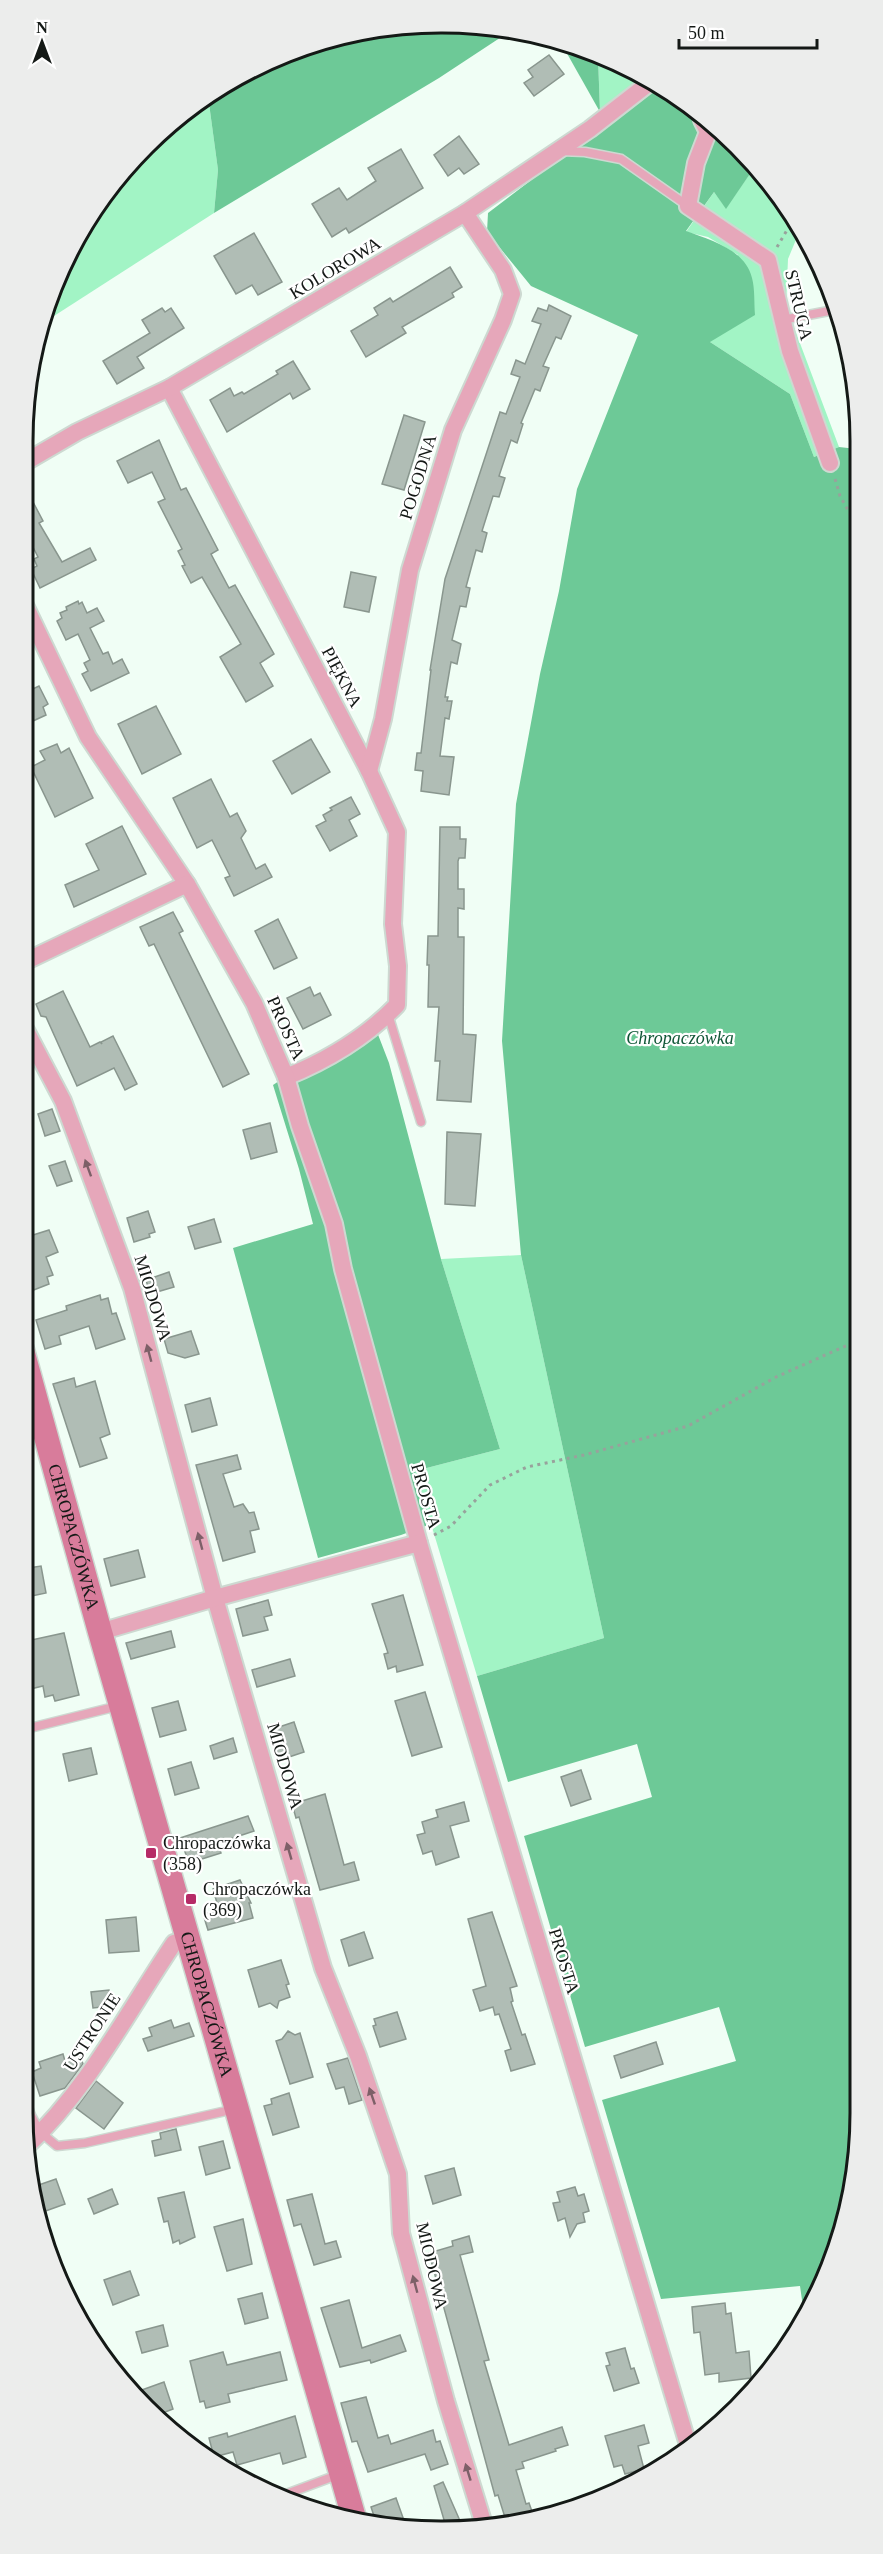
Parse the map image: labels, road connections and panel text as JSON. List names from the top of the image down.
{
  "streets": {
    "street": [
      "KOLOROWA",
      "STRUGA",
      "POGODNA",
      "PIĘKNA",
      "PROSTA",
      "MIODOWA",
      "CHROPACZÓWKA",
      "USTRONIE"
    ]
  },
  "crossings": [
    ["KOLOROWA", "POGODNA"],
    ["KOLOROWA", "PIĘKNA"],
    ["POGODNA", "PIĘKNA"],
    ["CHROPACZÓWKA", "USTRONIE"]
  ],
  "one_way": ["MIODOWA"],
  "parks": ["Chropaczówka"],
  "places": {
    "transit": ["Chropaczówka (358)", "Chropaczówka (369)"]
  },
  "scale_bar": "50 m",
  "north": "top"
}
